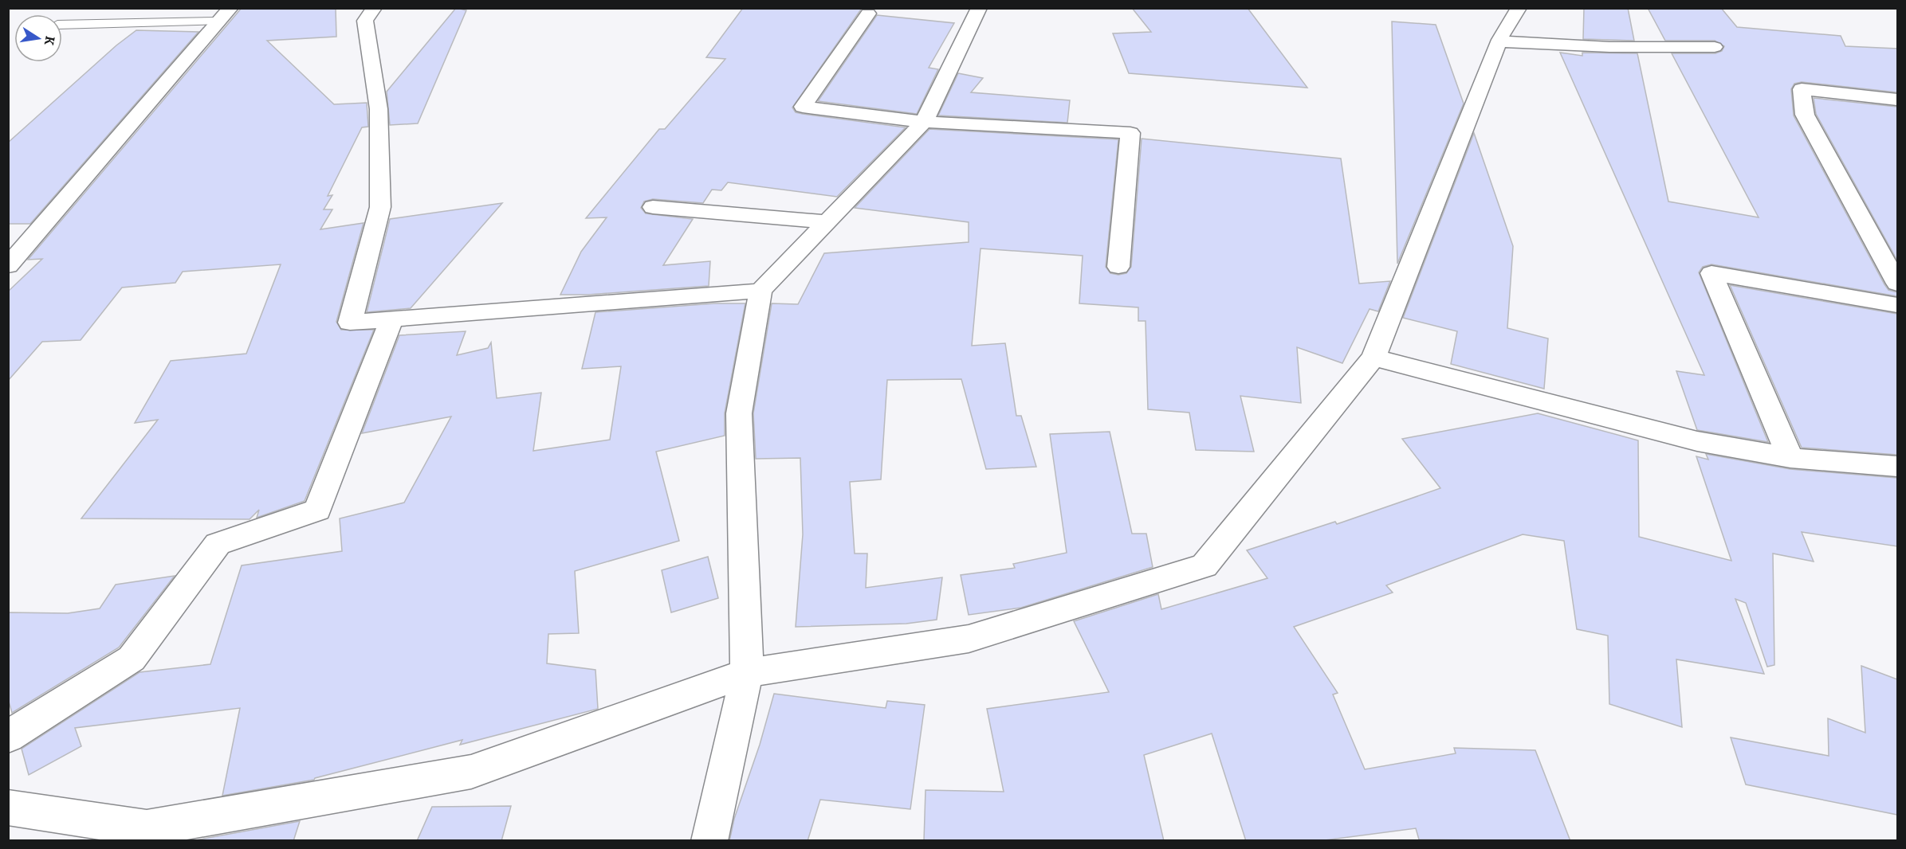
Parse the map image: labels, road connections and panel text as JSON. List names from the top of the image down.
{
  "north": "right"
}
